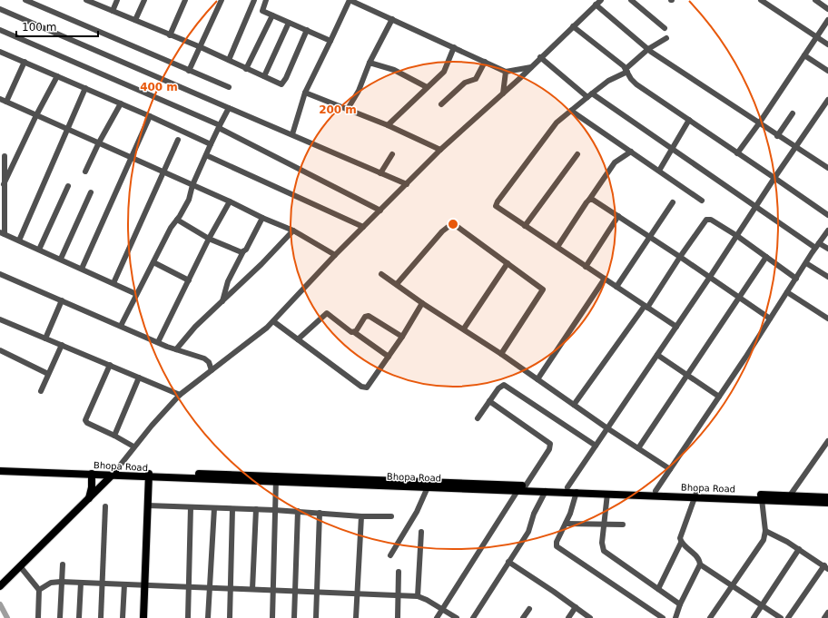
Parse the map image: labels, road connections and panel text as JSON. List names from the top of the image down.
{
  "streets": {
    "main road": ["Bhopa Road"]
  },
  "scale_bar": "100 m",
  "rings": ["400 m", "200 m"]
}
